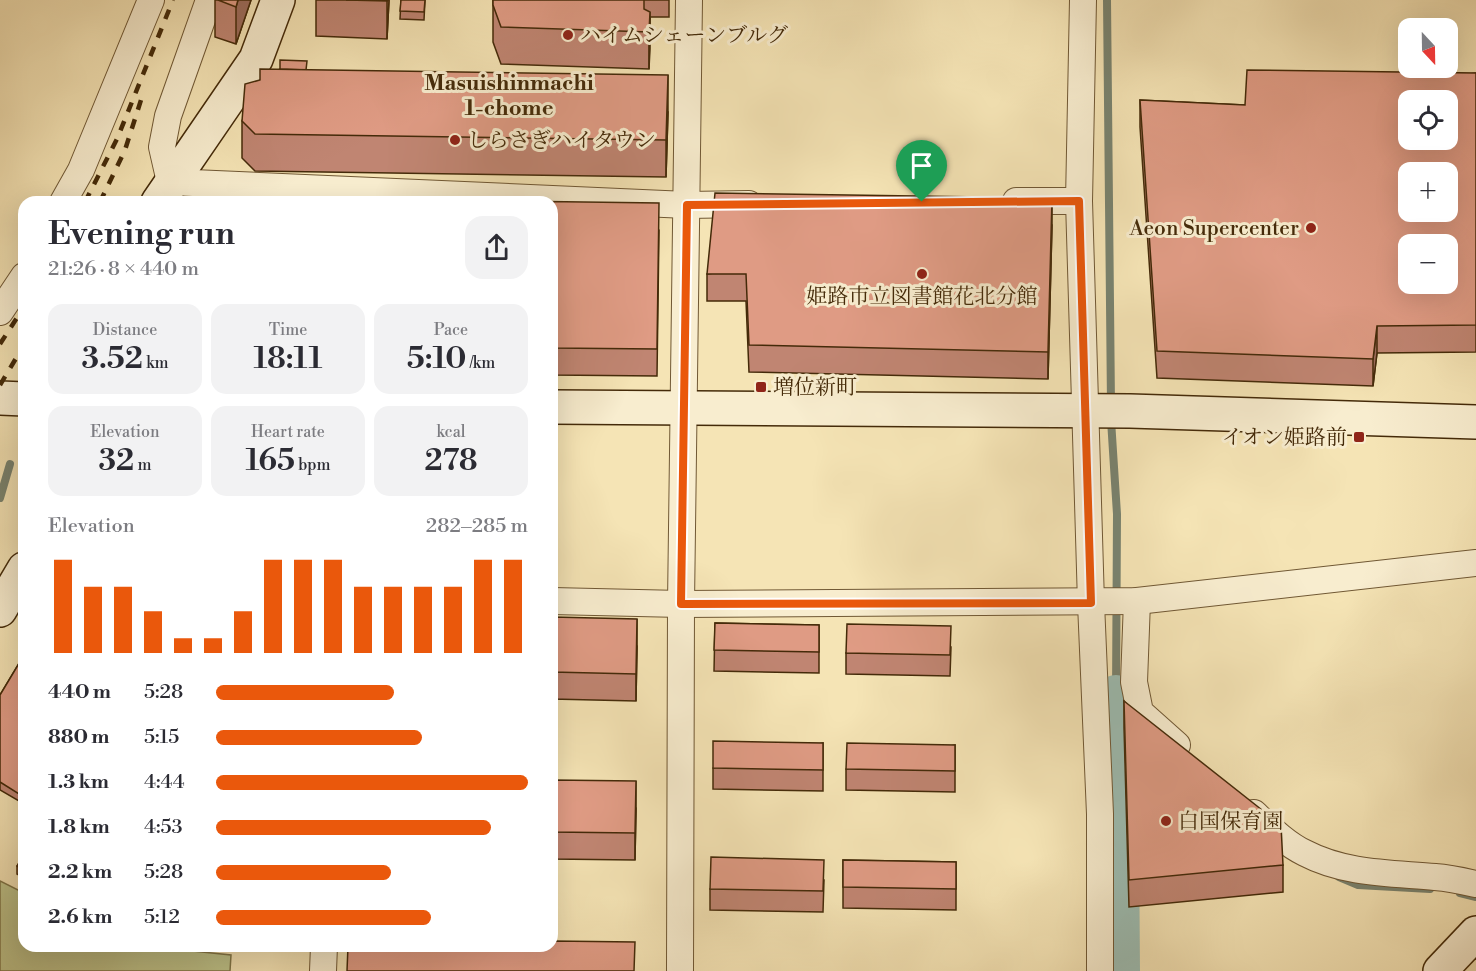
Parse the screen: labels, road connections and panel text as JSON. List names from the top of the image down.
{
  "districts": ["Masuishinmachi 1-chome"],
  "places": {
    "other": [
      "ハイムシェーンブルグ",
      "しらさぎハイタウン",
      "Aeon Supercenter",
      "姫路市立図書館花北分館",
      "白国保育園"
    ],
    "transit": ["増位新町", "イオン姫路前"]
  },
  "north": "bottom",
  "page": {
    "map_buttons": ["+", "−"],
    "heading": ["Evening run", "21:26 · 8 × 440 m"],
    "stats": [
      ["Distance", "3.52 km"],
      ["Time", "18:11"],
      ["Pace", "5:10 /km"],
      ["Elevation", "32 m"],
      ["Heart rate", "165 bpm"],
      ["kcal", "278"]
    ],
    "chart": ["Elevation", "282–285 m"],
    "list": [
      {
        "name": "440 m",
        "note": "5:28"
      },
      {
        "name": "880 m",
        "note": "5:15"
      },
      {
        "name": "1.3 km",
        "note": "4:44"
      },
      {
        "name": "1.8 km",
        "note": "4:53"
      },
      {
        "name": "2.2 km",
        "note": "5:28"
      },
      {
        "name": "2.6 km",
        "note": "5:12"
      }
    ]
  }
}
